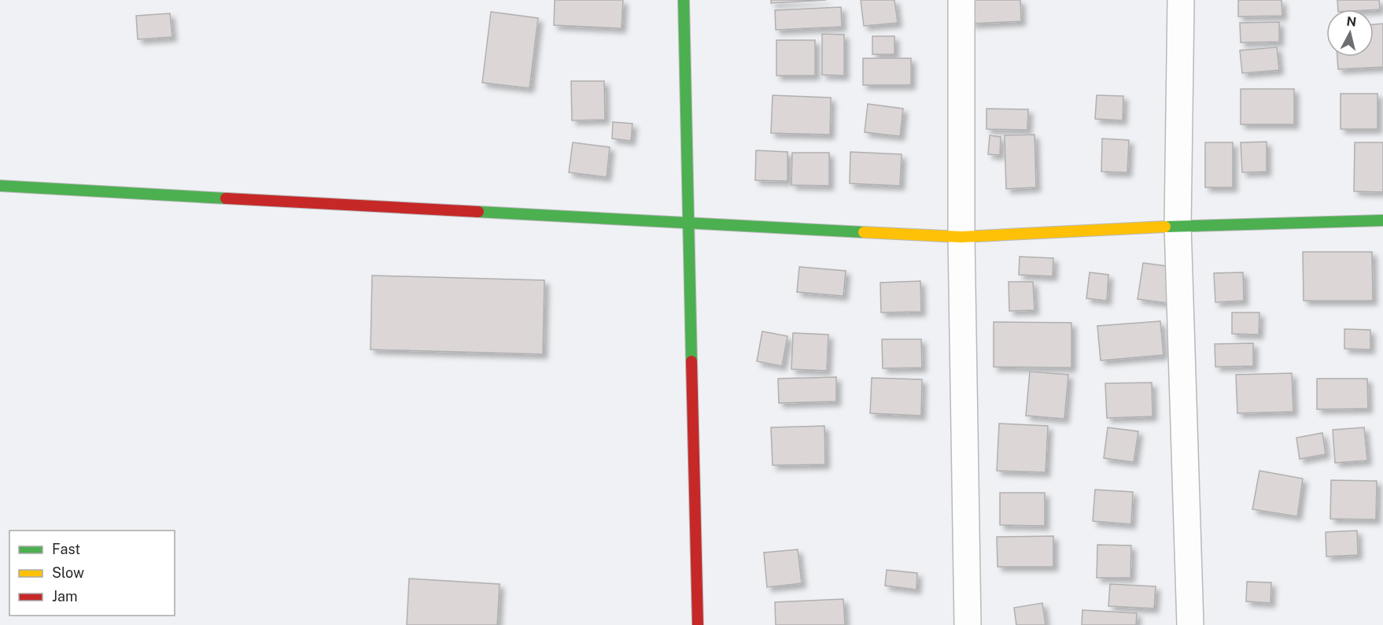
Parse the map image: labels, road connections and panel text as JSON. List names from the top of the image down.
{
  "legend": ["Fast", "Slow", "Jam"],
  "north": "top"
}
